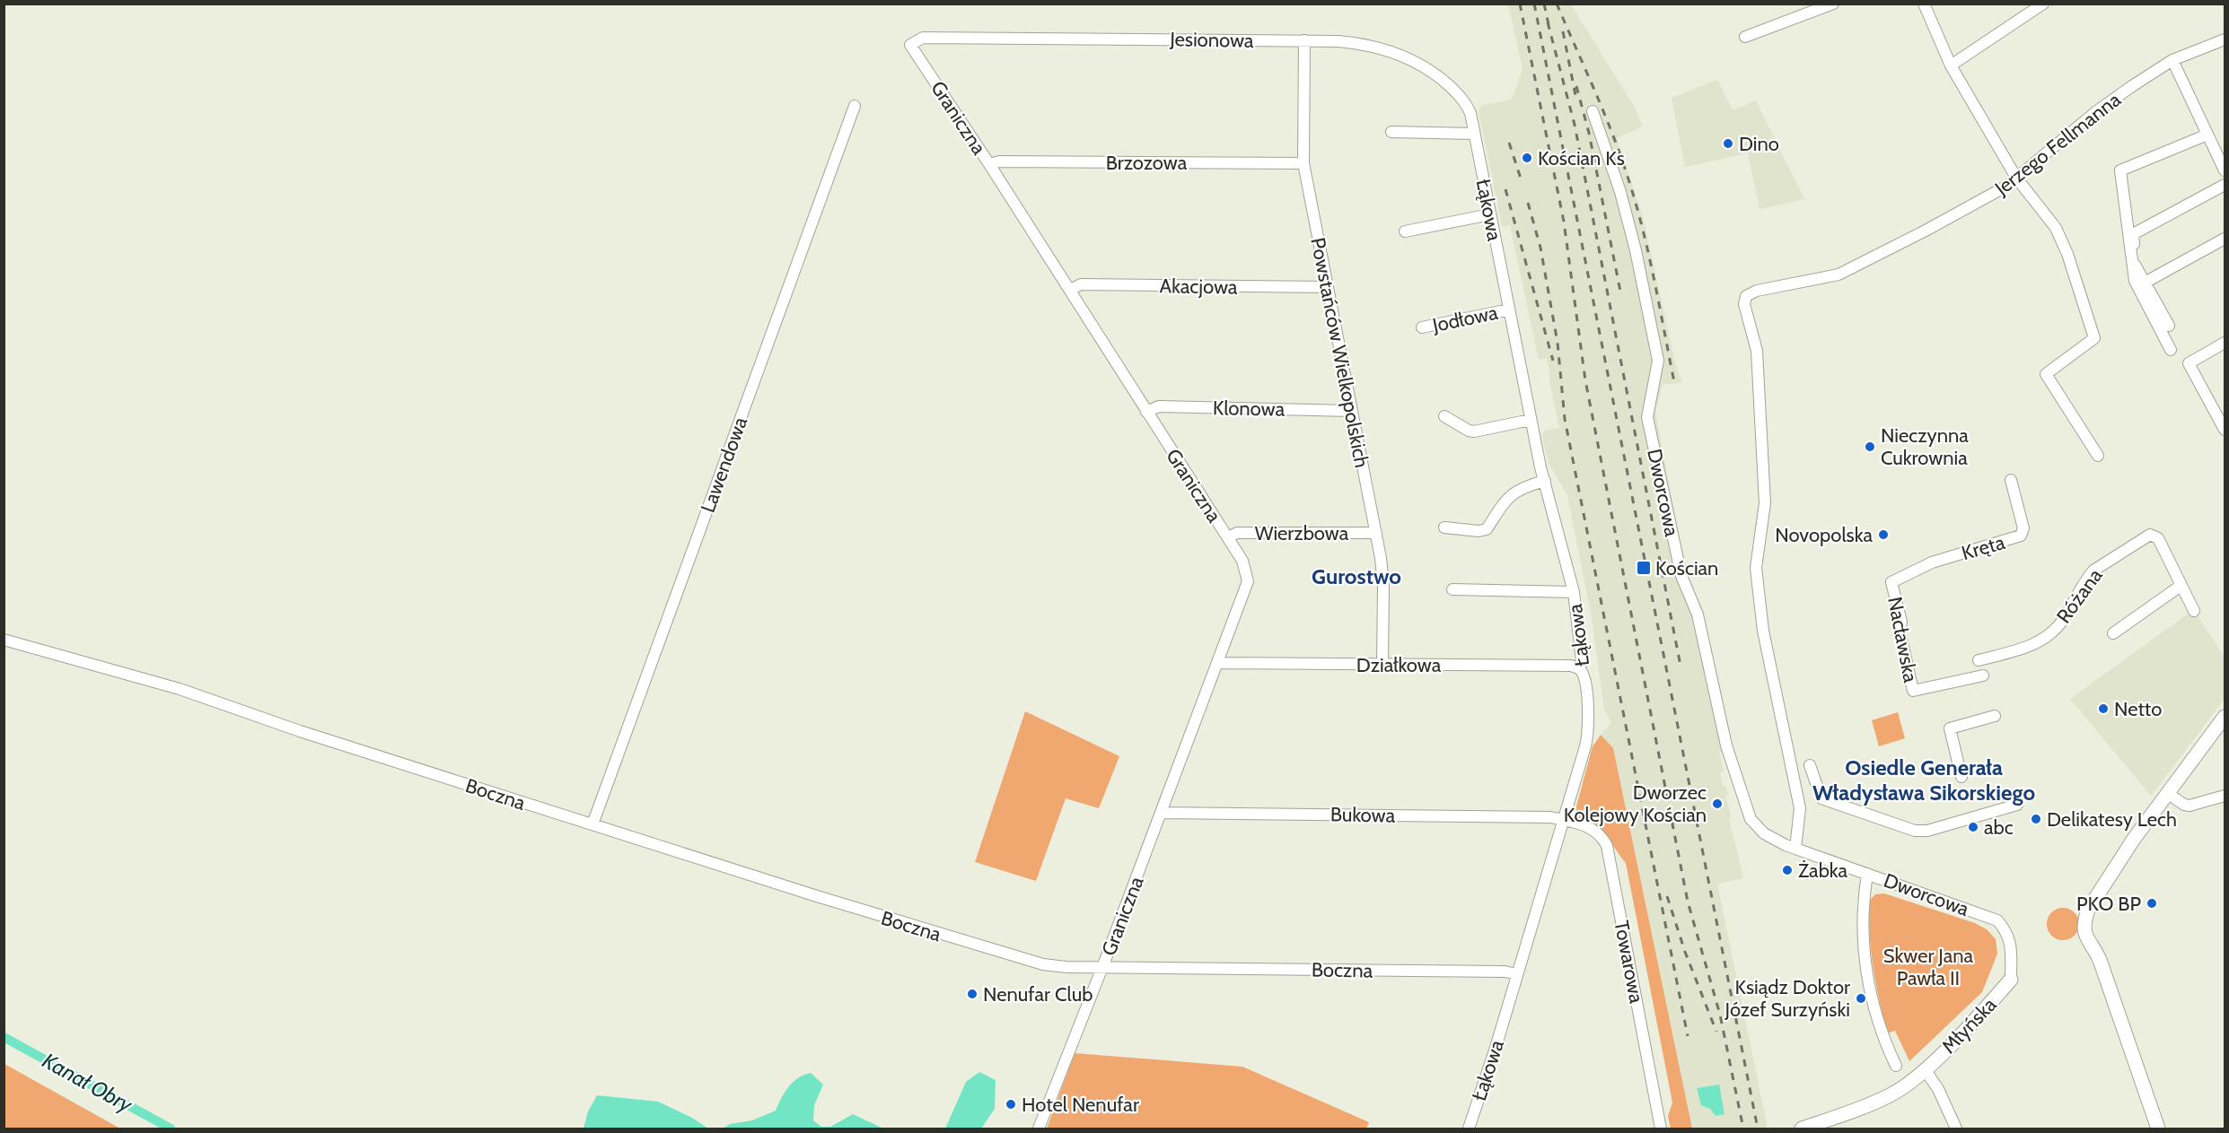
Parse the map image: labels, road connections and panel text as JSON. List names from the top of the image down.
{
  "streets": {
    "street": [
      "Jesionowa",
      "Graniczna",
      "Jerzego Fellmanna",
      "Brzozowa",
      "Łąkowa",
      "Akacjowa",
      "Jodłowa",
      "Powstańców Wielkopolskich",
      "Klonowa",
      "Lawendowa",
      "Dworcowa",
      "Wierzbowa",
      "Kręta",
      "Różana",
      "Nacławska",
      "Działkowa",
      "Boczna",
      "Bukowa",
      "Towarowa",
      "Młyńska"
    ]
  },
  "crossings": [
    ["Jesionowa", "Graniczna"],
    ["Jesionowa", "Łąkowa"],
    ["Jesionowa", "Powstańców Wielkopolskich"],
    ["Graniczna", "Brzozowa"],
    ["Graniczna", "Akacjowa"],
    ["Graniczna", "Klonowa"],
    ["Graniczna", "Wierzbowa"],
    ["Graniczna", "Działkowa"],
    ["Graniczna", "Boczna"],
    ["Graniczna", "Bukowa"],
    ["Jerzego Fellmanna", "Dworcowa"],
    ["Brzozowa", "Powstańców Wielkopolskich"],
    ["Łąkowa", "Jodłowa"],
    ["Łąkowa", "Działkowa"],
    ["Łąkowa", "Boczna"],
    ["Łąkowa", "Bukowa"],
    ["Łąkowa", "Towarowa"],
    ["Akacjowa", "Powstańców Wielkopolskich"],
    ["Powstańców Wielkopolskich", "Klonowa"],
    ["Powstańców Wielkopolskich", "Wierzbowa"],
    ["Powstańców Wielkopolskich", "Działkowa"],
    ["Lawendowa", "Boczna"],
    ["Dworcowa", "Młyńska"],
    ["Kręta", "Nacławska"],
    ["Bukowa", "Towarowa"]
  ],
  "districts": ["Gurostwo", "Osiedle Generała Władysława Sikorskiego"],
  "water": ["Kanał Obry"],
  "parks": ["Skwer Jana Pawła II"],
  "places": {
    "other": [
      "Dino",
      "Kościan Ks",
      "Nieczynna Cukrownia",
      "Novopolska",
      "Netto",
      "Dworzec Kolejowy Kościan",
      "Delikatesy Lech",
      "abc",
      "Żabka",
      "PKO BP",
      "Nenufar Club",
      "Ksiądz Doktor Józef Surzyński",
      "Hotel Nenufar"
    ],
    "transit": ["Kościan"]
  }
}
